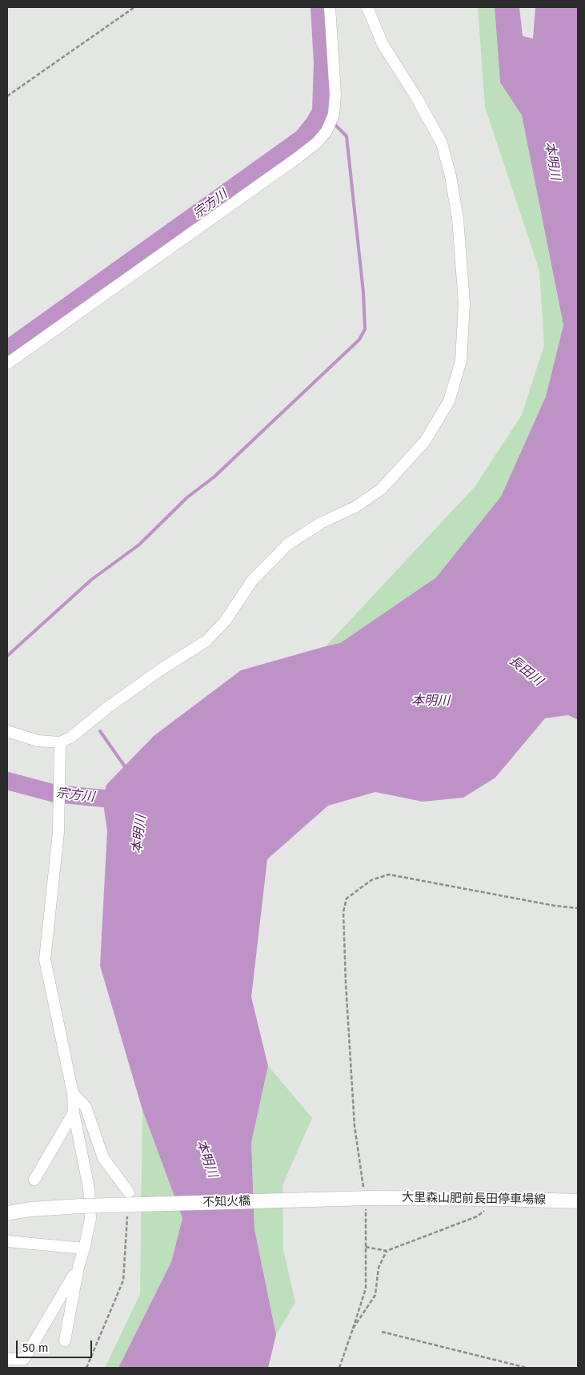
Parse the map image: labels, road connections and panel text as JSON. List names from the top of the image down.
{
  "streets": {
    "main road": ["大里森山肥前長田停車場線", "不知火橋"]
  },
  "crossings": [
    ["大里森山肥前長田停車場線", "不知火橋"]
  ],
  "water": ["本明川", "宗方川", "長田川"],
  "scale_bar": "50 m"
}
